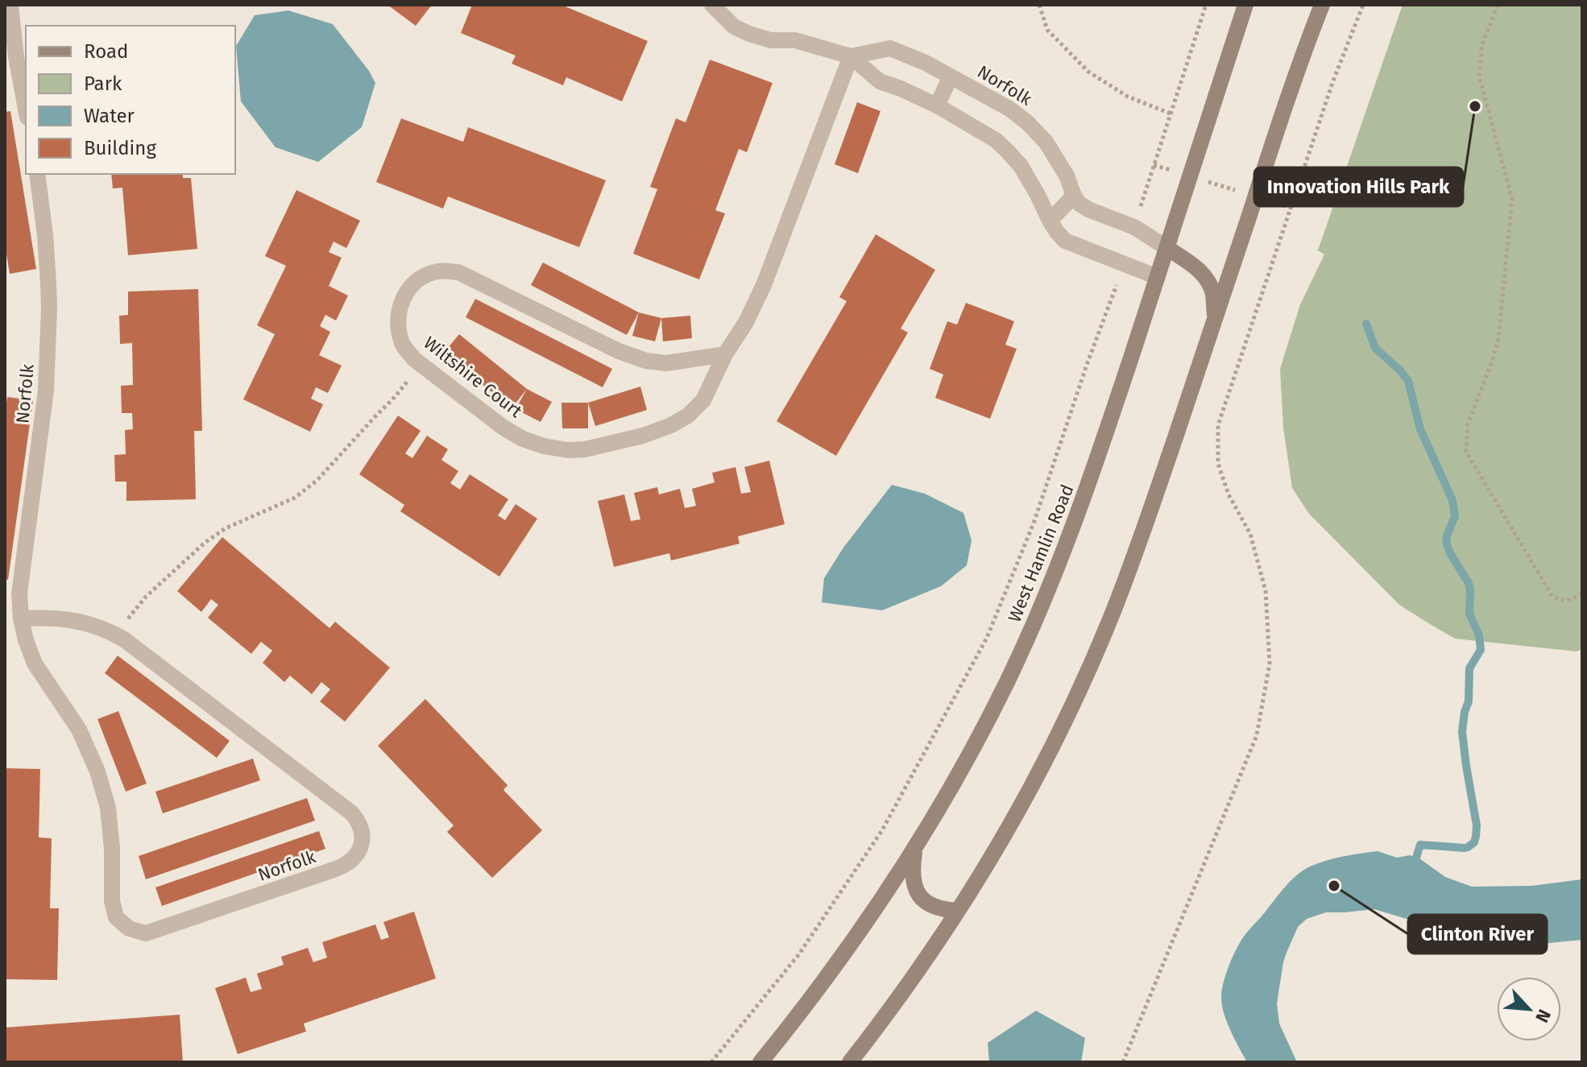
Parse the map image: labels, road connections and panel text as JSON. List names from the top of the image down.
{
  "streets": {
    "main road": ["West Hamlin Road"],
    "street": ["Norfolk", "Wiltshire Court"]
  },
  "crossings": [
    ["Norfolk", "Wiltshire Court"],
    ["Norfolk", "West Hamlin Road"]
  ],
  "places": ["Innovation Hills Park", "Clinton River"],
  "legend": [
    "Road",
    "Park",
    "Water",
    "Building"
  ],
  "north": "bottom right"
}
